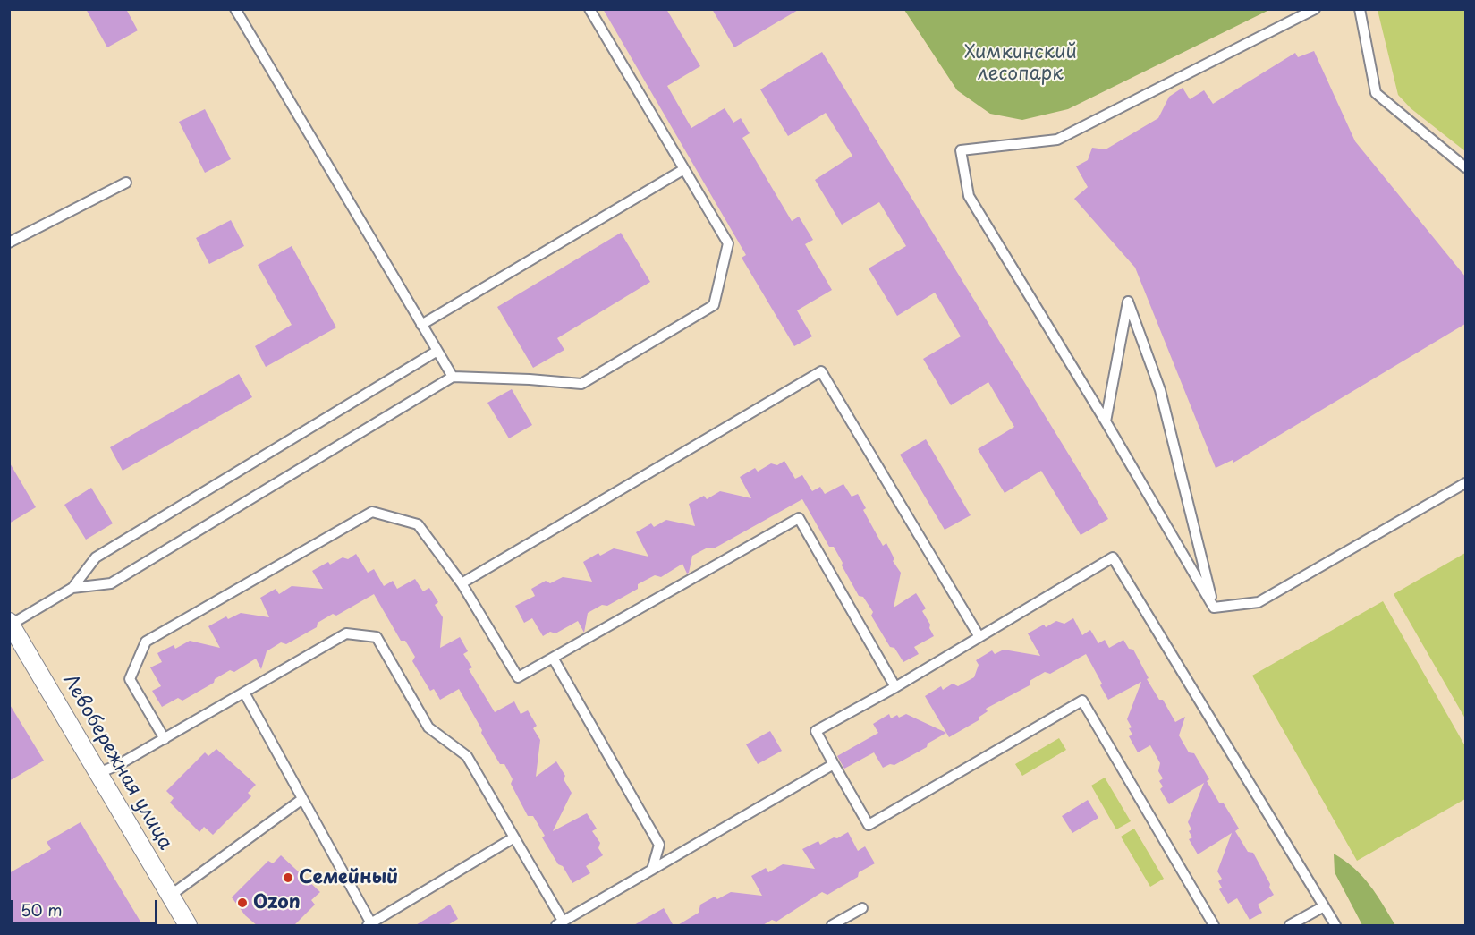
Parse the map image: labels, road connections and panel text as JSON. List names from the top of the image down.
{
  "streets": {
    "street": ["Левобережная улица"]
  },
  "parks": ["Химкинский лесопарк"],
  "places": ["Семейный", "Ozon"],
  "scale_bar": "50 m"
}
